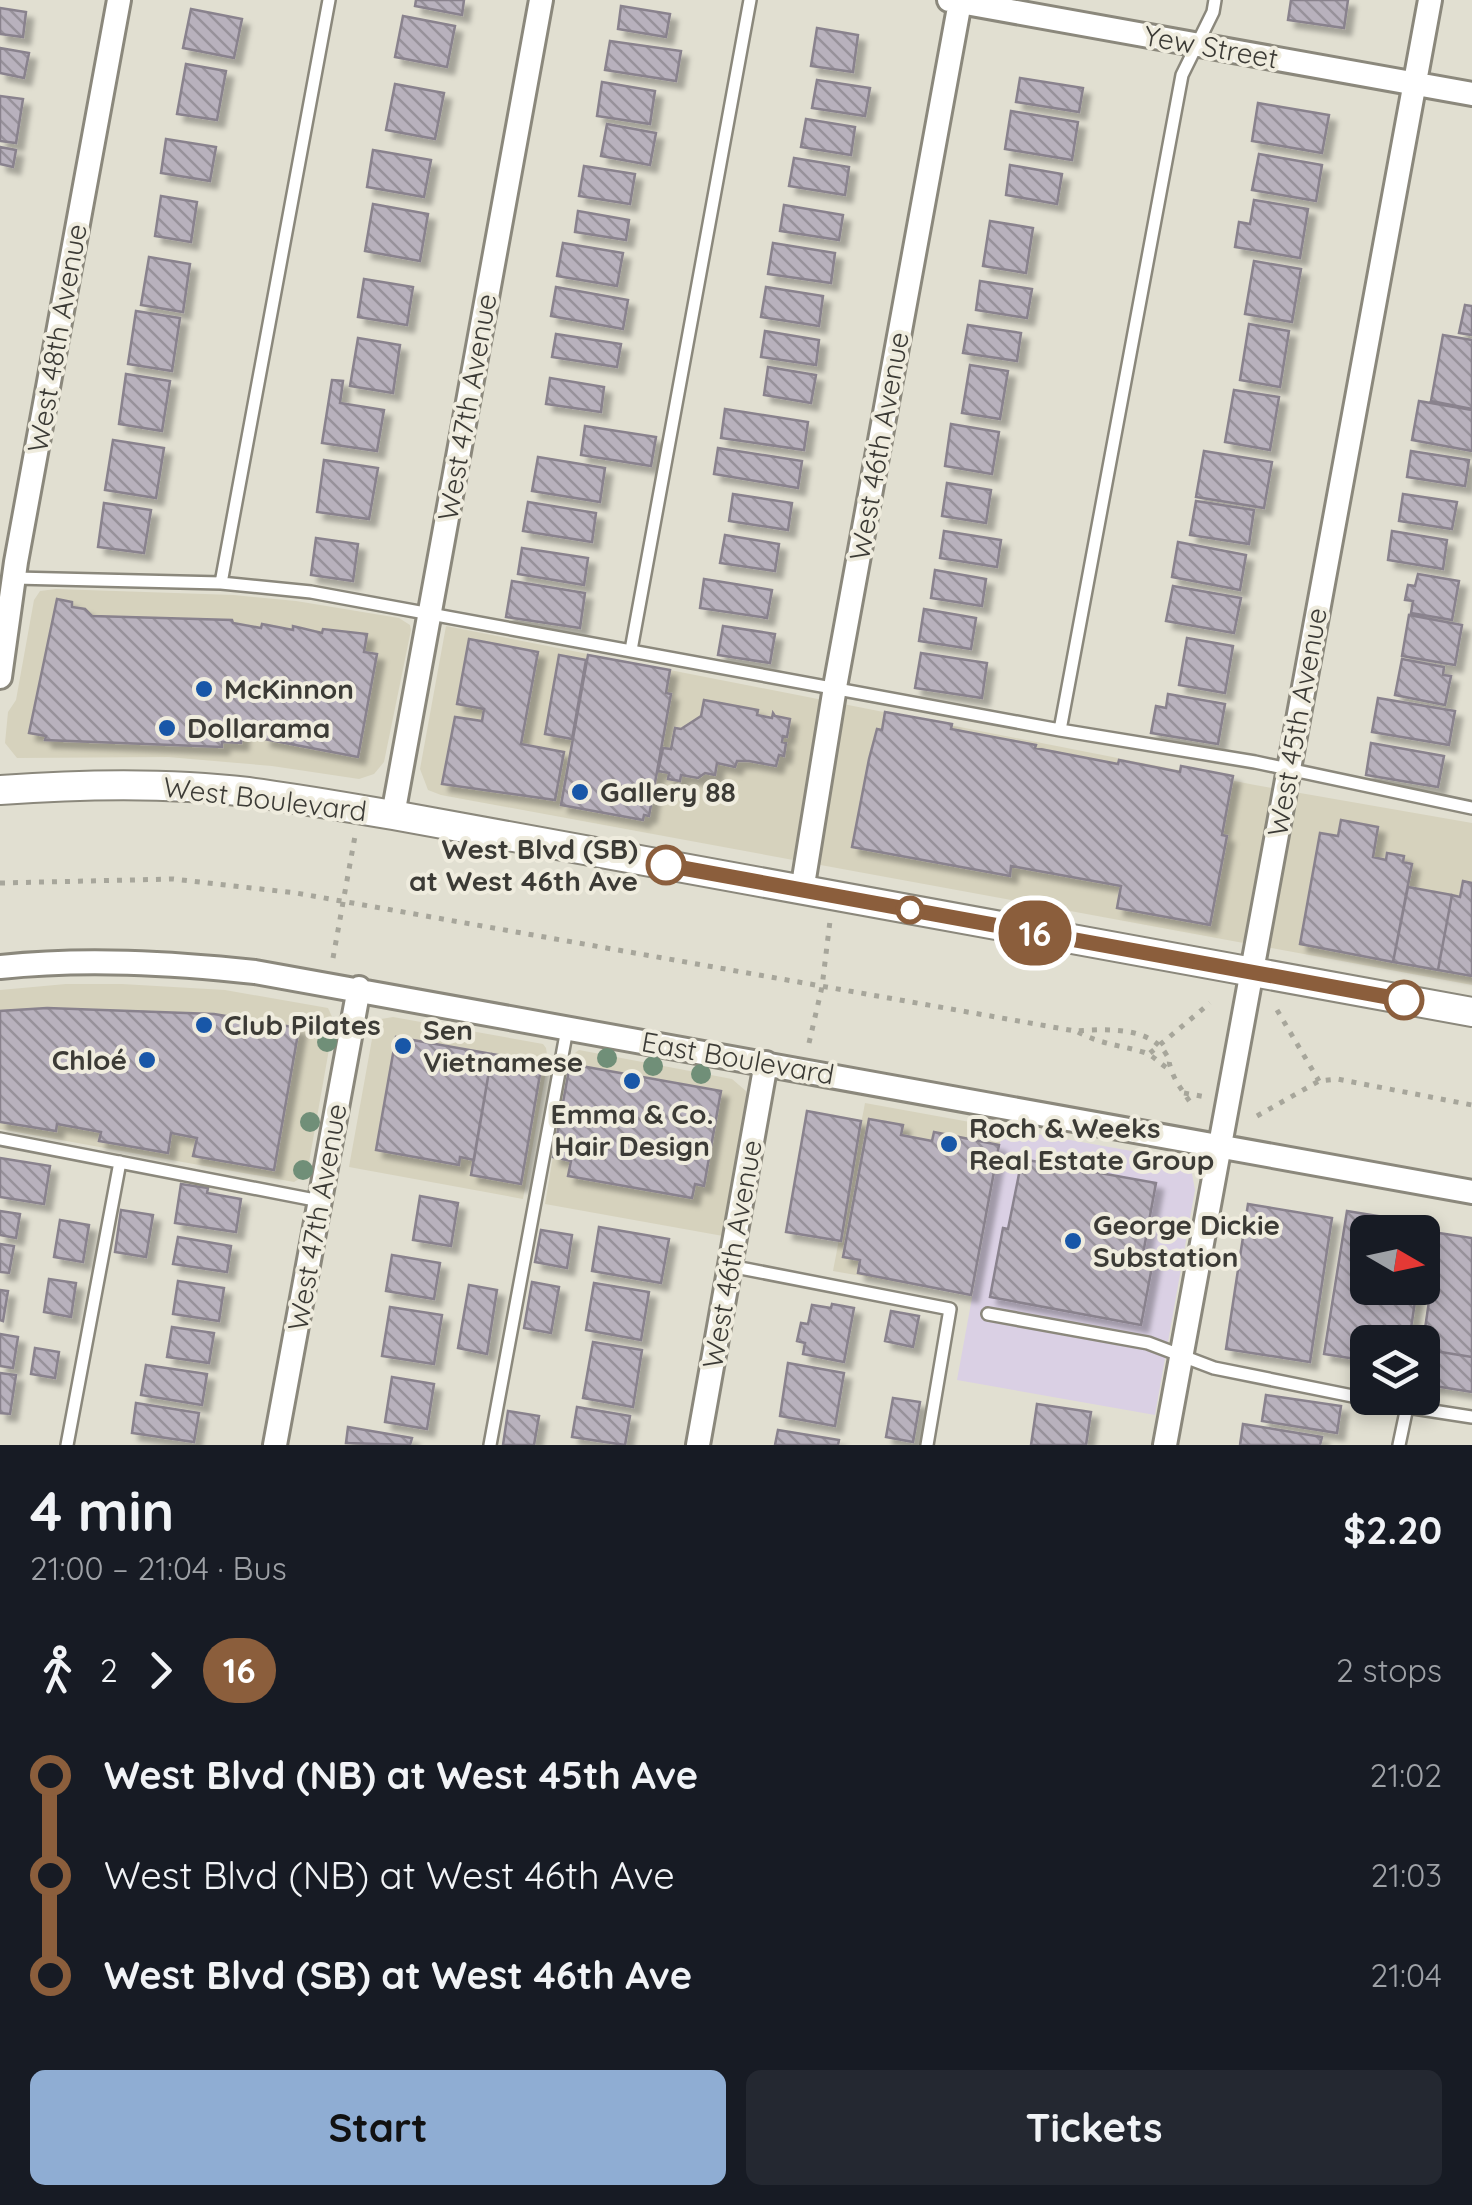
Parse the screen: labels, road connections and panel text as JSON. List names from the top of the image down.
{
  "streets": {
    "street": [
      "Yew Street",
      "West 48th Avenue",
      "West 47th Avenue",
      "West 46th Avenue",
      "West 45th Avenue",
      "West Boulevard",
      "East Boulevard"
    ]
  },
  "crossings": [
    ["Yew Street", "West 46th Avenue"],
    ["Yew Street", "West 45th Avenue"],
    ["West 47th Avenue", "West Boulevard"],
    ["West 47th Avenue", "East Boulevard"],
    ["West 46th Avenue", "West Boulevard"],
    ["West 46th Avenue", "East Boulevard"],
    ["West 45th Avenue", "West Boulevard"],
    ["West 45th Avenue", "East Boulevard"]
  ],
  "places": [
    "McKinnon",
    "Dollarama",
    "Gallery 88",
    "West Blvd (SB) at West 46th Ave",
    "Club Pilates",
    "Sen Vietnamese",
    "Chloé",
    "Emma & Co. Hair Design",
    "Roch & Weeks Real Estate Group",
    "George Dickie Substation"
  ],
  "lines": ["bus line 16"],
  "north": "right",
  "page": {
    "on_map": "16",
    "heading": ["4 min", "21:00 – 21:04 · Bus", "$2.20"],
    "legs": ["2", "16", "2 stops"],
    "list": [
      {
        "name": "West Blvd (NB) at West 45th Ave",
        "value": "21:02"
      },
      {
        "name": "West Blvd (NB) at West 46th Ave",
        "value": "21:03"
      },
      {
        "name": "West Blvd (SB) at West 46th Ave",
        "value": "21:04"
      }
    ],
    "buttons": ["Start", "Tickets"]
  }
}
